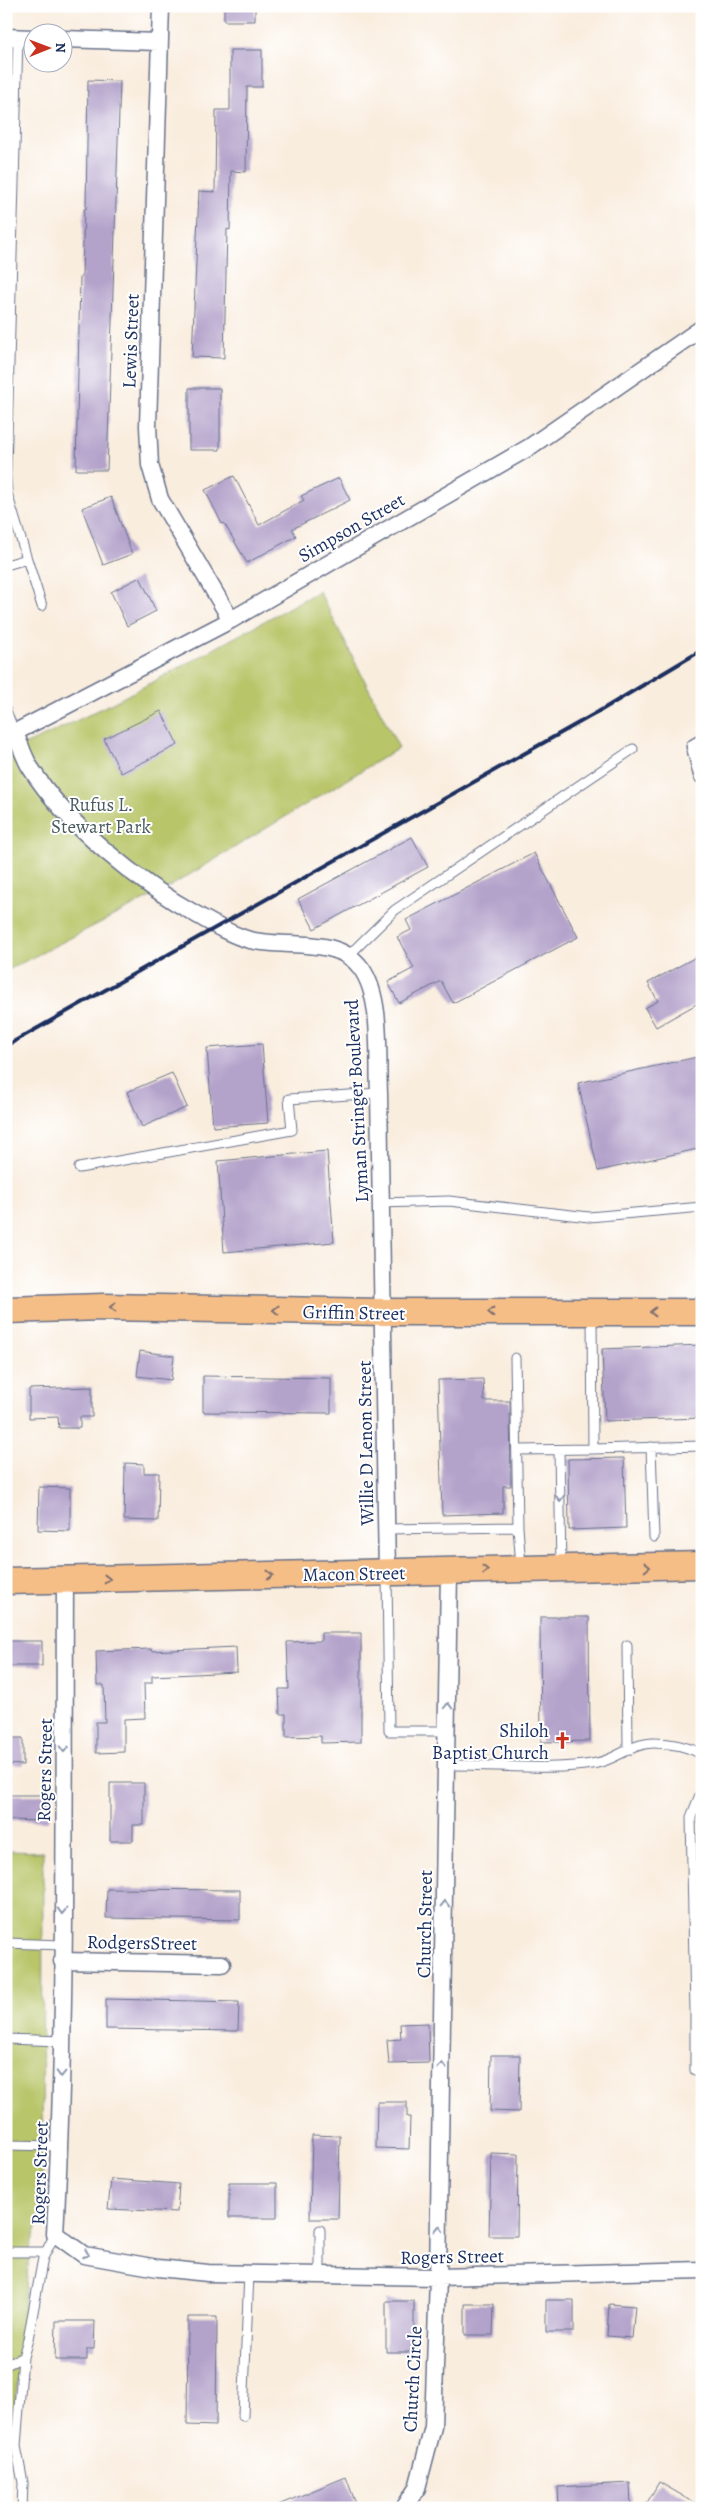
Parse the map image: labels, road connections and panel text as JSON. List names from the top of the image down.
{
  "streets": {
    "main road": ["Griffin Street", "Macon Street"],
    "street": [
      "Lewis Street",
      "Simpson Street",
      "Lyman Stringer Boulevard",
      "Willie D Lenon Street",
      "Rogers Street",
      "Church Street",
      "RodgersStreet",
      "Church Circle"
    ]
  },
  "crossings": [
    ["Lewis Street", "Simpson Street"],
    ["Lyman Stringer Boulevard", "Griffin Street"],
    ["Lyman Stringer Boulevard", "Willie D Lenon Street"],
    ["Griffin Street", "Willie D Lenon Street"],
    ["Willie D Lenon Street", "Macon Street"],
    ["Macon Street", "Rogers Street"],
    ["Macon Street", "Church Street"],
    ["Rogers Street", "Church Street"],
    ["Rogers Street", "RodgersStreet"],
    ["Rogers Street", "Church Circle"],
    ["Church Street", "Church Circle"]
  ],
  "one_way": [
    "Griffin Street",
    "Macon Street",
    "Rogers Street",
    "Church Street"
  ],
  "parks": ["Rufus L. Stewart Park"],
  "places": {
    "church": ["Shiloh Baptist Church"]
  },
  "north": "right"
}
